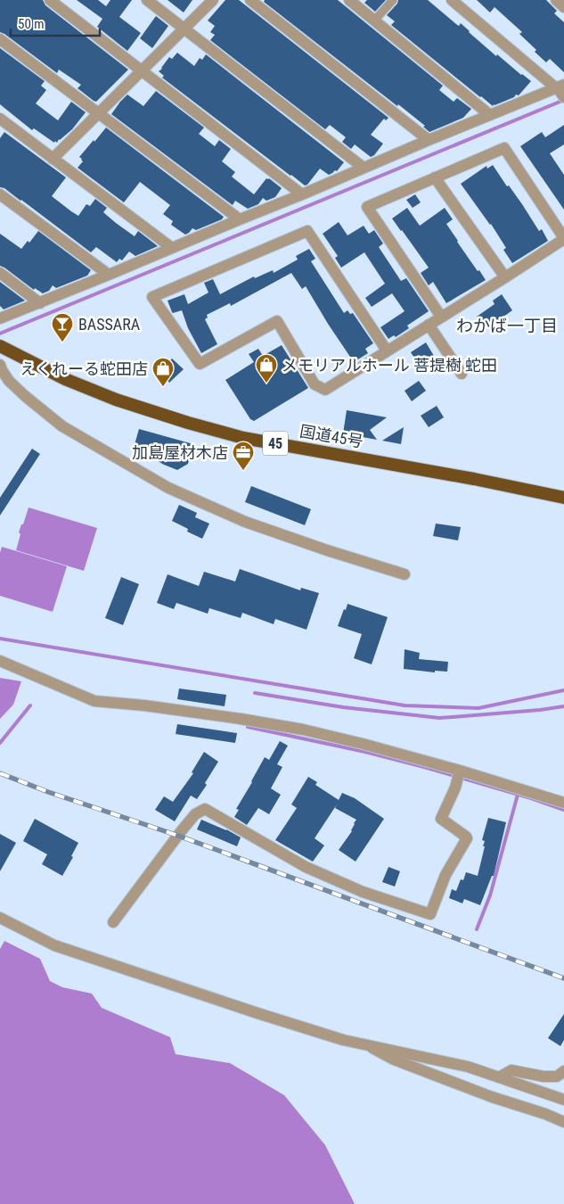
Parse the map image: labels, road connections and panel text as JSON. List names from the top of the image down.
{
  "streets": {
    "highway": ["国道45号", "45"]
  },
  "districts": ["わかば一丁目"],
  "places": {
    "bar": ["BASSARA"],
    "shop": ["メモリアルホール 菩提樹 蛇田", "えくれーる蛇田店"],
    "office": ["加島屋材木店"]
  },
  "scale_bar": "50 m"
}
